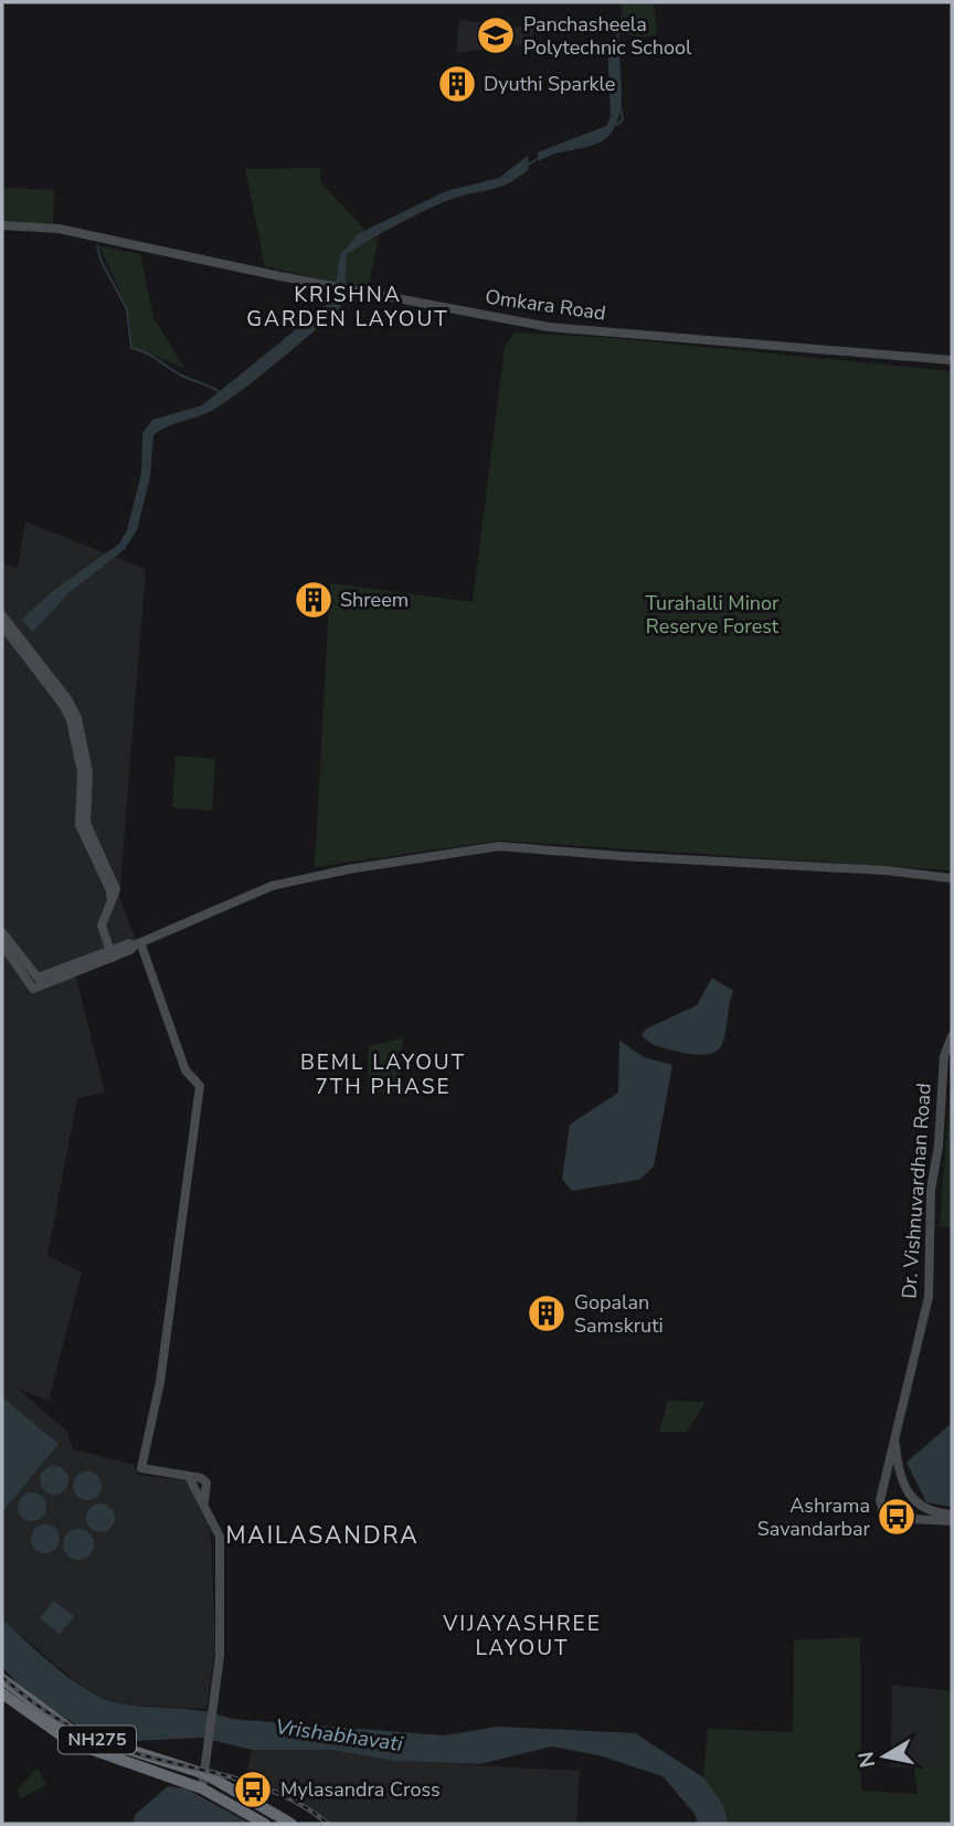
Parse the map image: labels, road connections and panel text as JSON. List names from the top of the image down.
{
  "streets": {
    "highway": ["NH275"],
    "street": ["Omkara Road", "Dr. Vishnuvardhan Road"]
  },
  "districts": [
    "KRISHNA GARDEN LAYOUT",
    "BEML LAYOUT 7TH PHASE",
    "MAILASANDRA",
    "VIJAYASHREE LAYOUT"
  ],
  "water": ["Vrishabhavati"],
  "parks": ["Turahalli Minor Reserve Forest"],
  "places": {
    "school or university": ["Panchasheela Polytechnic School"],
    "building": ["Dyuthi Sparkle", "Shreem", "Gopalan Samskruti"],
    "bus stop": ["Ashrama Savandarbar", "Mylasandra Cross"]
  },
  "north": "left"
}
